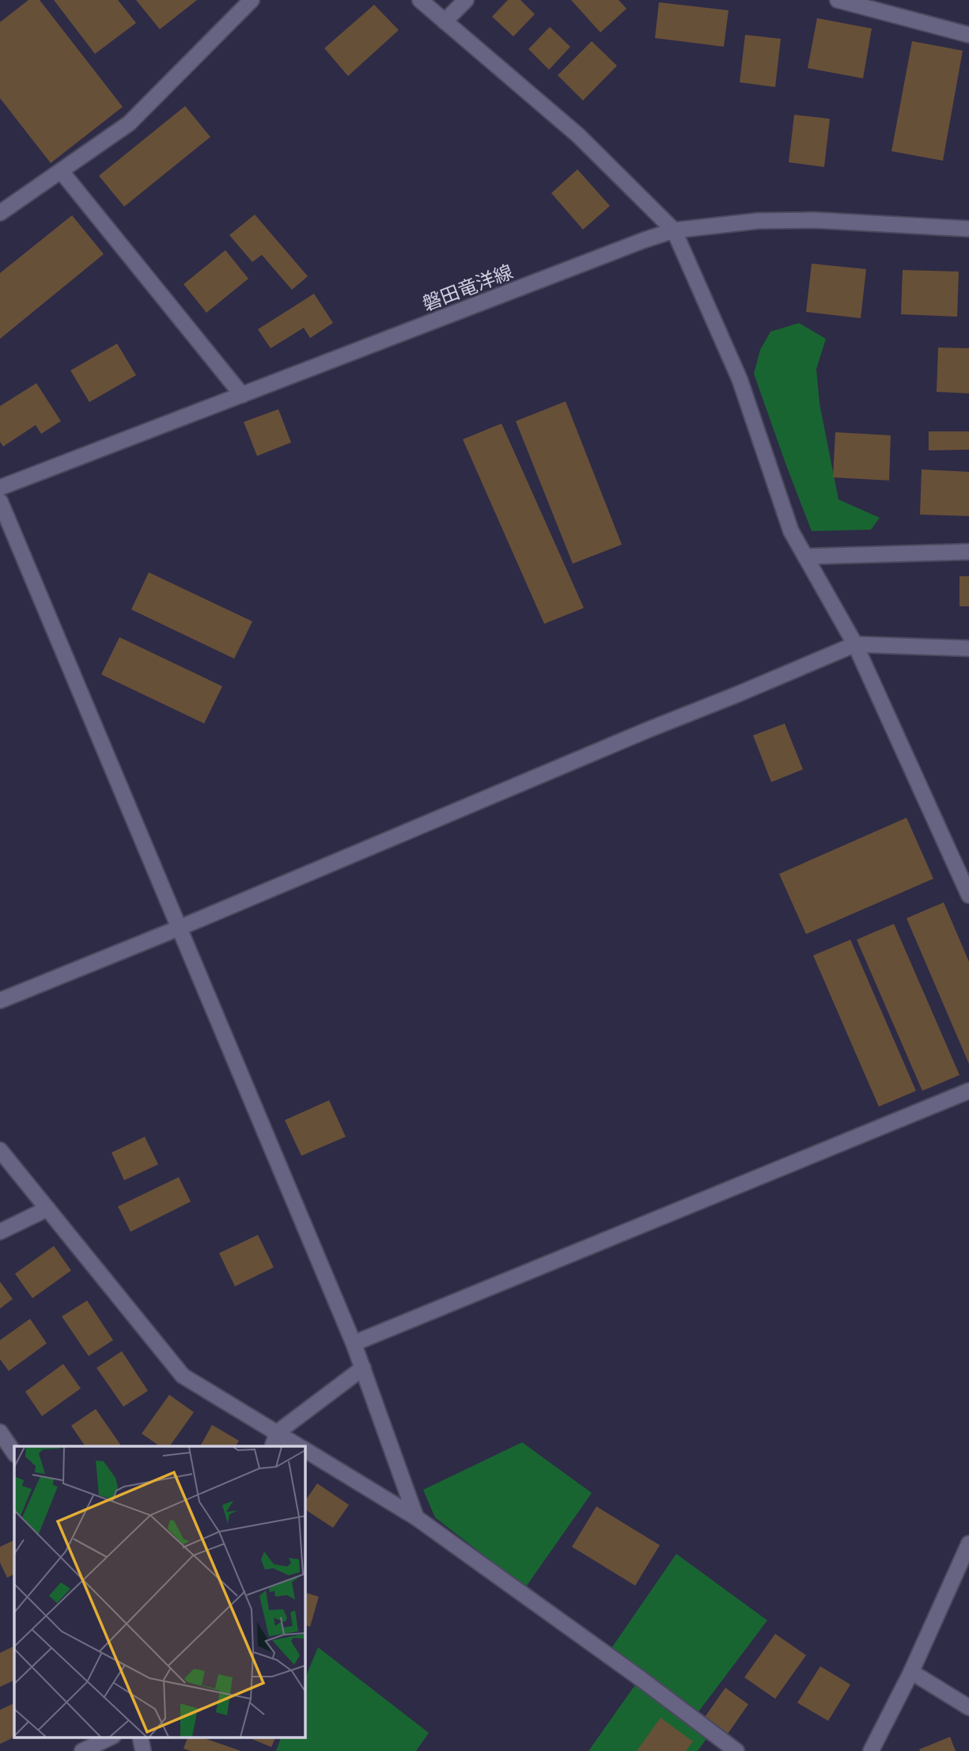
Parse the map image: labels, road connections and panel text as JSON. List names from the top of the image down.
{
  "streets": {
    "street": ["磐田竜洋線"]
  }
}
